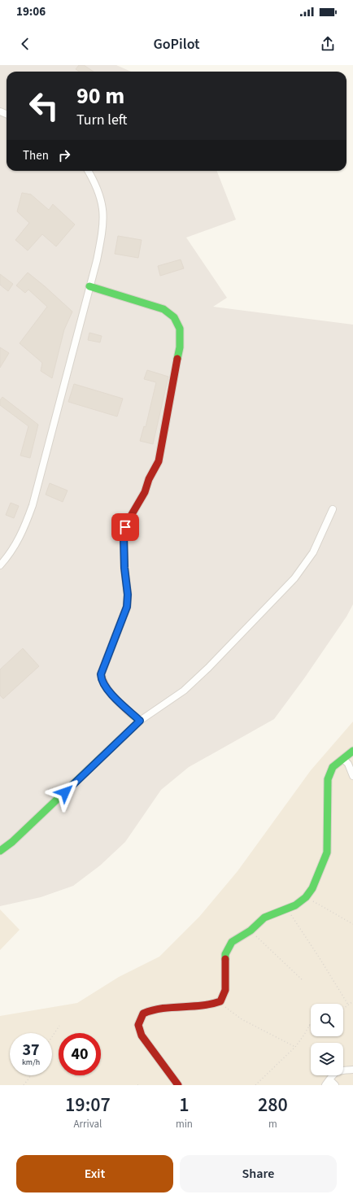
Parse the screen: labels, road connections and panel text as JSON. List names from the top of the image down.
{
  "page": {
    "status": "19:06",
    "header": "GoPilot",
    "turn": ["90 m", "Turn left"],
    "then": "Then",
    "speed": "37 km/h",
    "limit": "40",
    "eta": [
      "19:07",
      "Arrival",
      "1",
      "min",
      "280",
      "m"
    ],
    "buttons": ["Exit", "Share"]
  }
}
